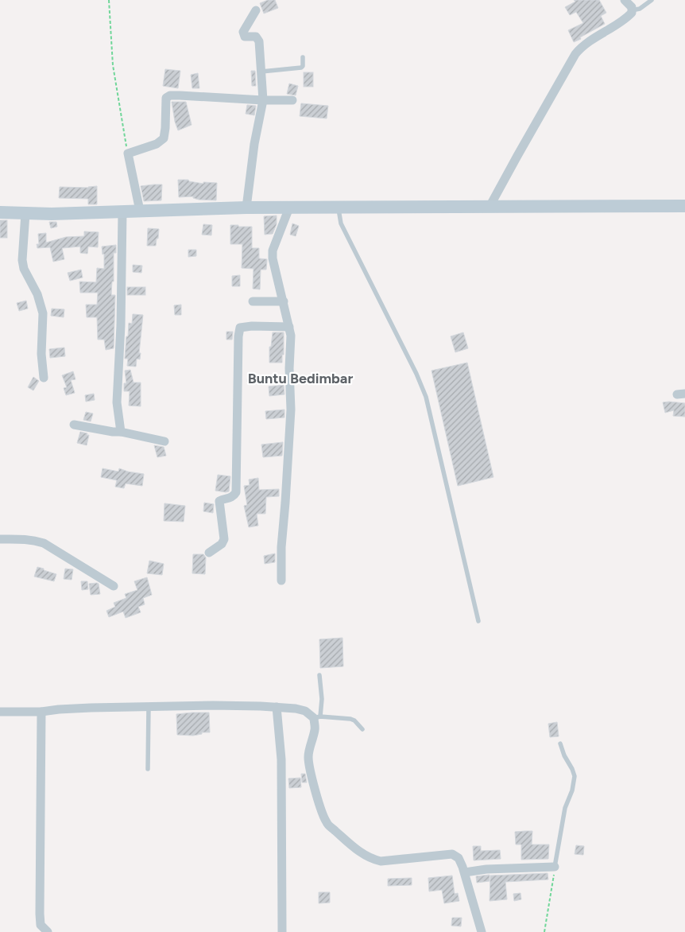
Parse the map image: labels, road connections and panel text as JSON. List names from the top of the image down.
{
  "districts": ["Buntu Bedimbar"]
}
